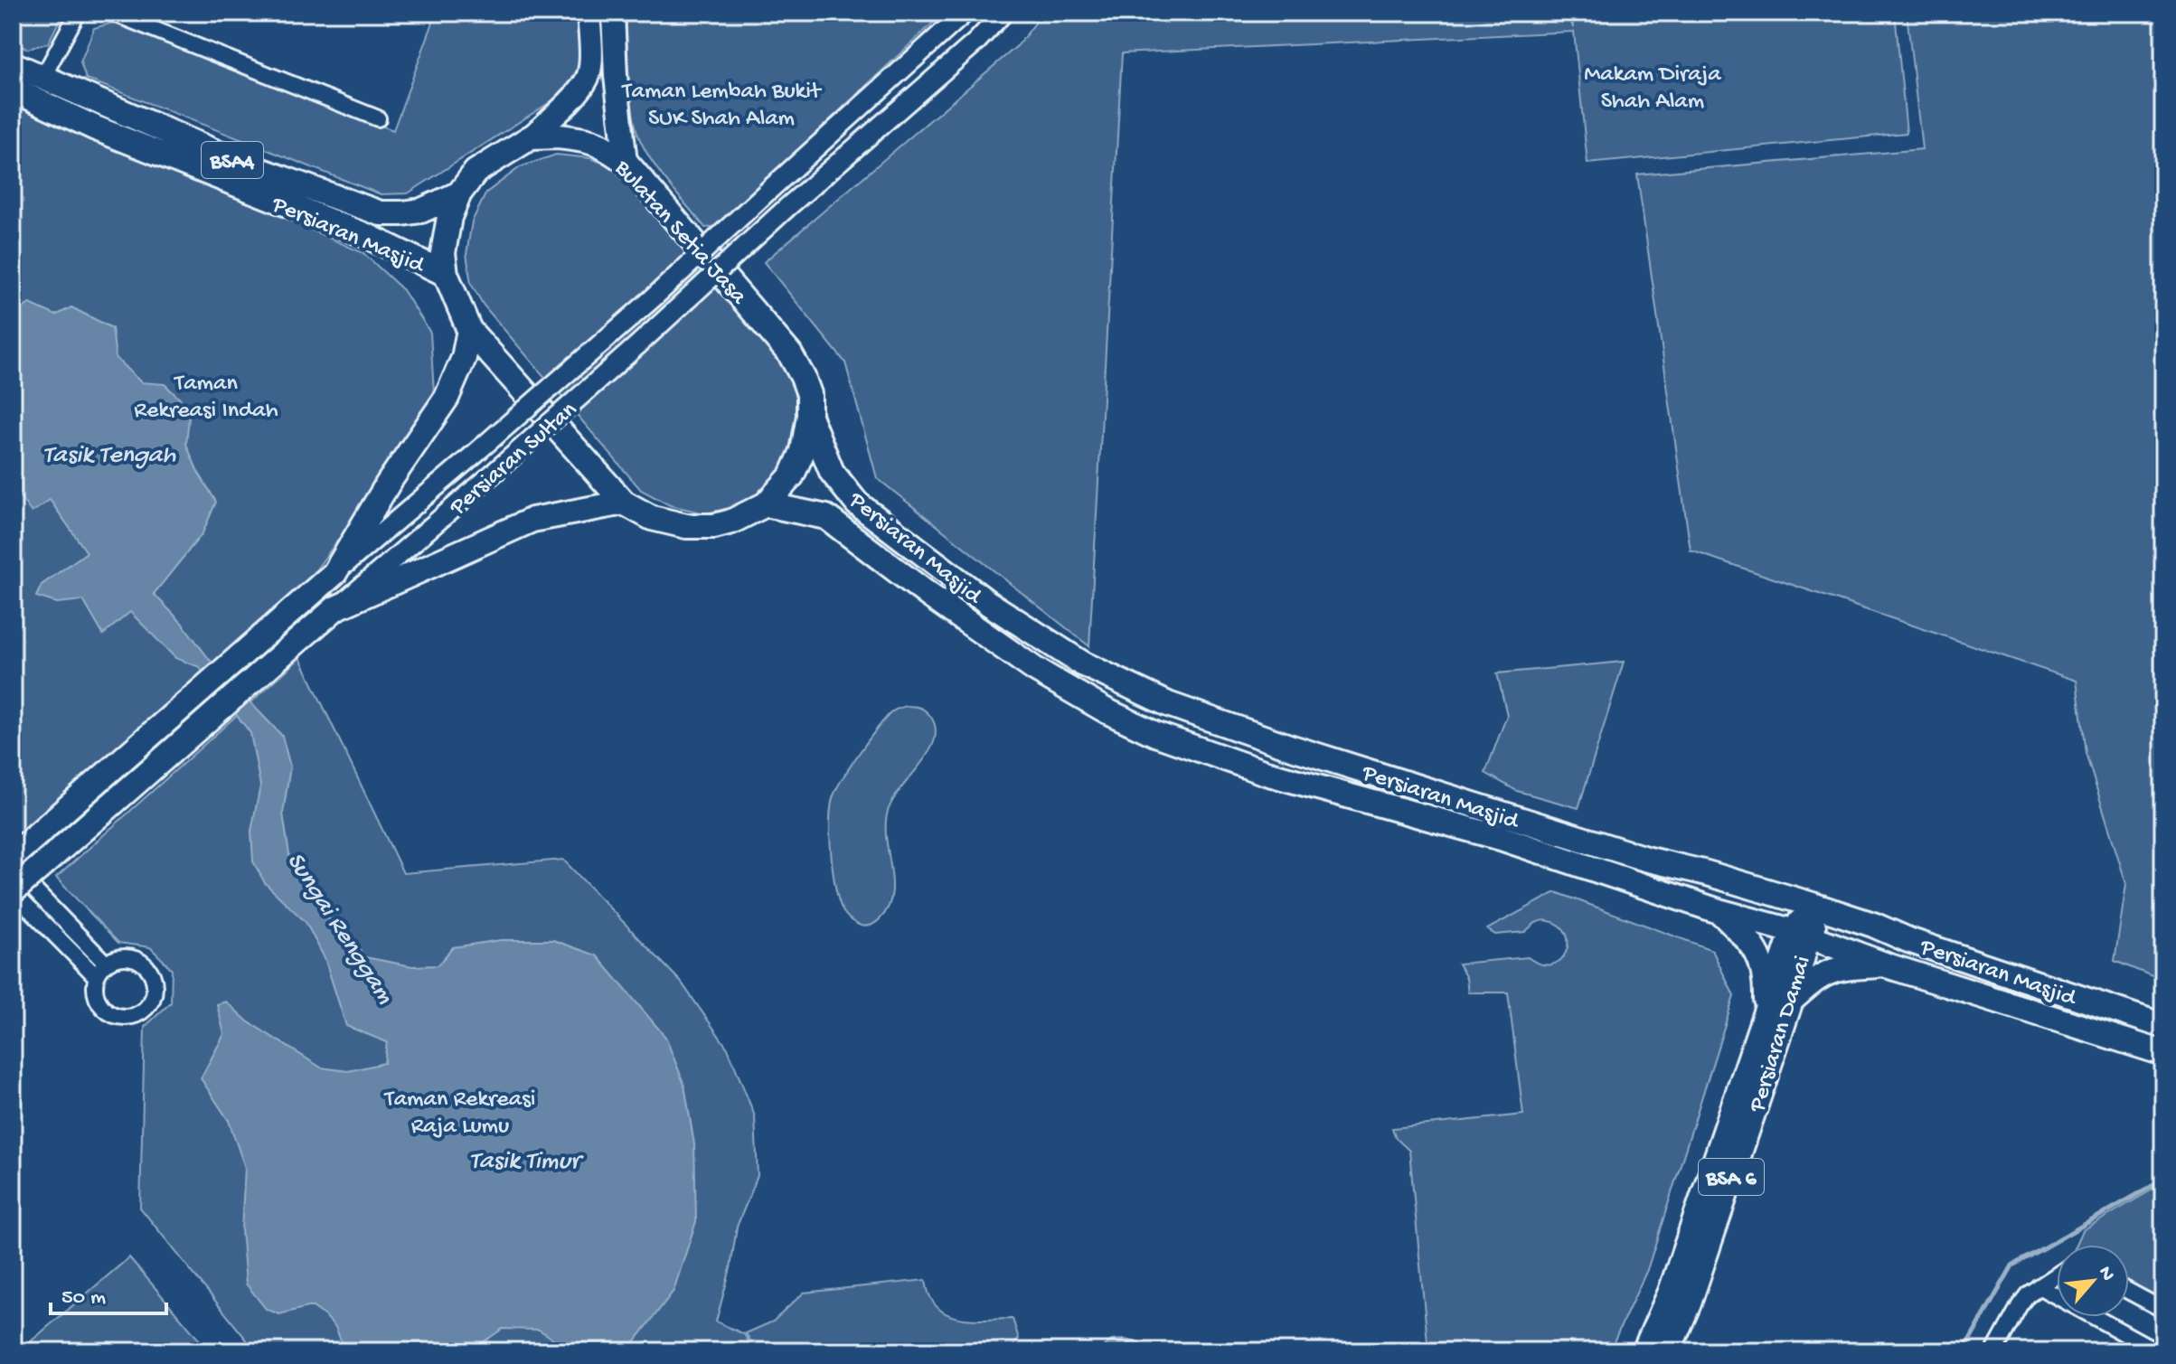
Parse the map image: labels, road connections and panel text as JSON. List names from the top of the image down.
{
  "streets": {
    "main road": [
      "BSA4",
      "Bulatan Setia Jasa",
      "Persiaran Masjid",
      "Persiaran Sultan",
      "Persiaran Damai",
      "BSA 6"
    ]
  },
  "crossings": [
    ["Bulatan Setia Jasa", "Persiaran Masjid"],
    ["Persiaran Masjid", "Persiaran Damai"]
  ],
  "water": ["Tasik Tengah", "Sungai Renggam", "Tasik Timur"],
  "parks": [
    "Makam Diraja Shah Alam",
    "Taman Lembah Bukit SUK Shah Alam",
    "Taman Rekreasi Indah",
    "Taman Rekreasi Raja Lumu"
  ],
  "scale_bar": "50 m",
  "north": "top right"
}
